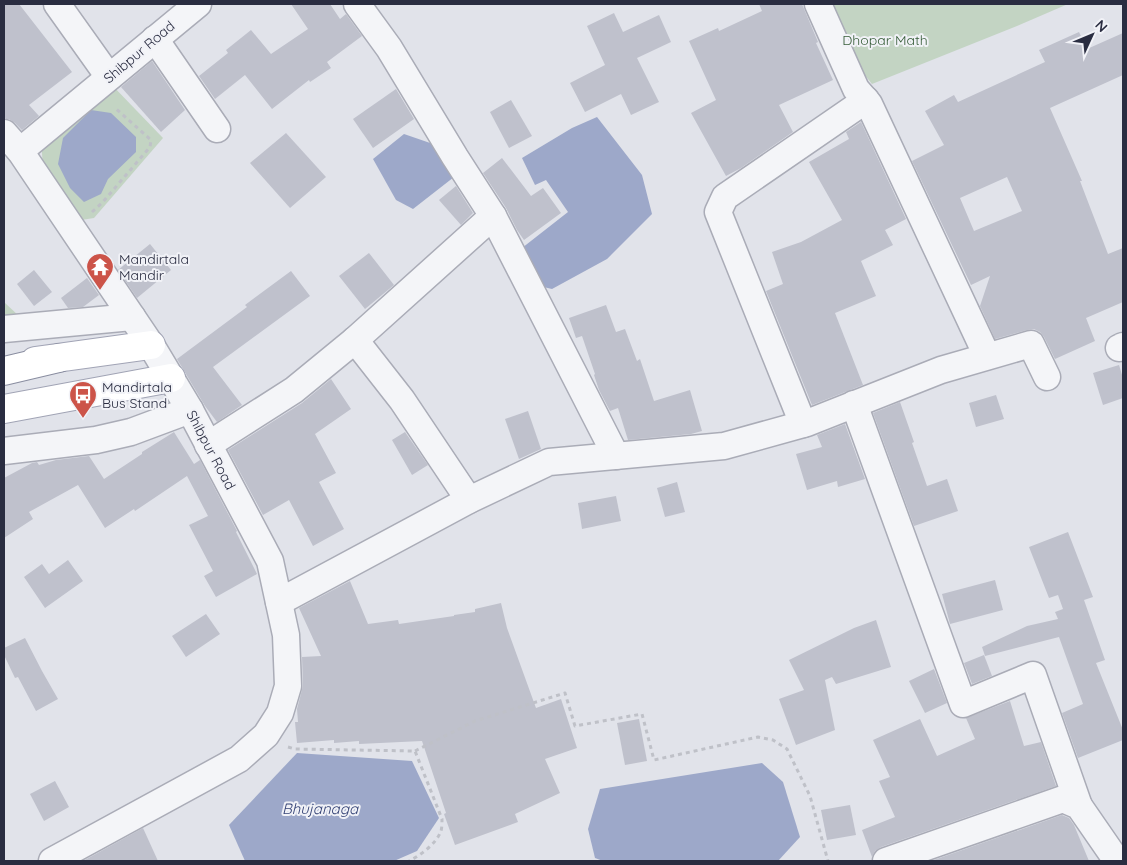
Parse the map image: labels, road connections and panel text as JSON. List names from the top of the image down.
{
  "streets": {
    "street": ["Shibpur Road"]
  },
  "water": ["Bhujanaga"],
  "parks": ["Dhopar Math"],
  "places": {
    "temple": ["Mandirtala Mandir"],
    "bus stop": ["Mandirtala Bus Stand"]
  },
  "north": "top right"
}
